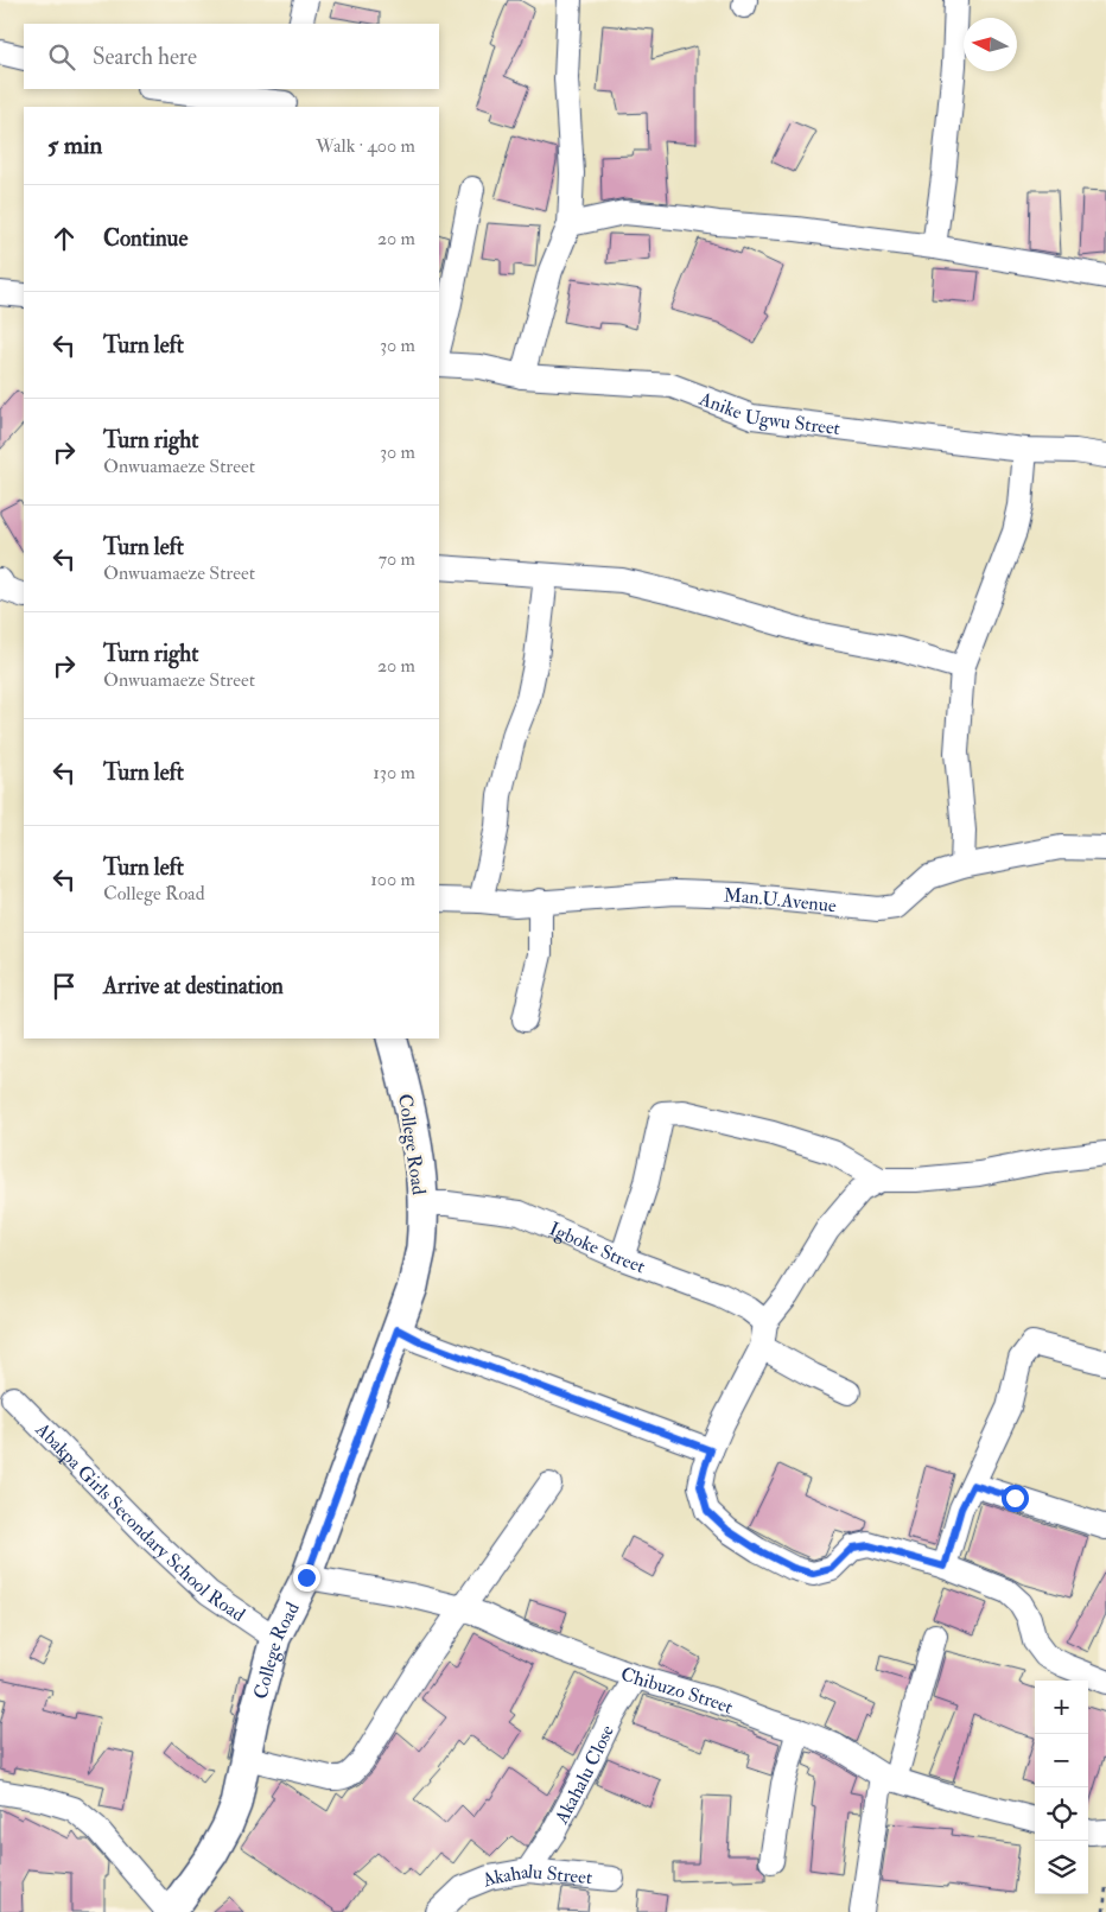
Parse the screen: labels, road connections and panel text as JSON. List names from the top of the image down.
{
  "streets": {
    "main road": ["College Road"],
    "street": [
      "Anike Ugwu Street",
      "Man.U.Avenue",
      "Igboke Street",
      "Abakpa Girls Secondary School Road",
      "Chibuzo Street",
      "Akahalu Close",
      "Akahalu Street"
    ]
  },
  "crossings": [
    ["College Road", "Igboke Street"],
    ["College Road", "Abakpa Girls Secondary School Road"],
    ["College Road", "Chibuzo Street"],
    ["Chibuzo Street", "Akahalu Close"],
    ["Akahalu Close", "Akahalu Street"]
  ],
  "north": "left",
  "page": {
    "search": "Search here",
    "heading": ["5 min", "Walk · 400 m"],
    "list": [
      ["Continue", "20 m"],
      ["Turn left", "30 m"],
      ["Turn right", "Onwuamaeze Street", "30 m"],
      ["Turn left", "Onwuamaeze Street", "70 m"],
      ["Turn right", "Onwuamaeze Street", "20 m"],
      ["Turn left", "130 m"],
      ["Turn left", "College Road", "100 m"],
      "Arrive at destination"
    ],
    "map_buttons": ["+", "−"]
  }
}
